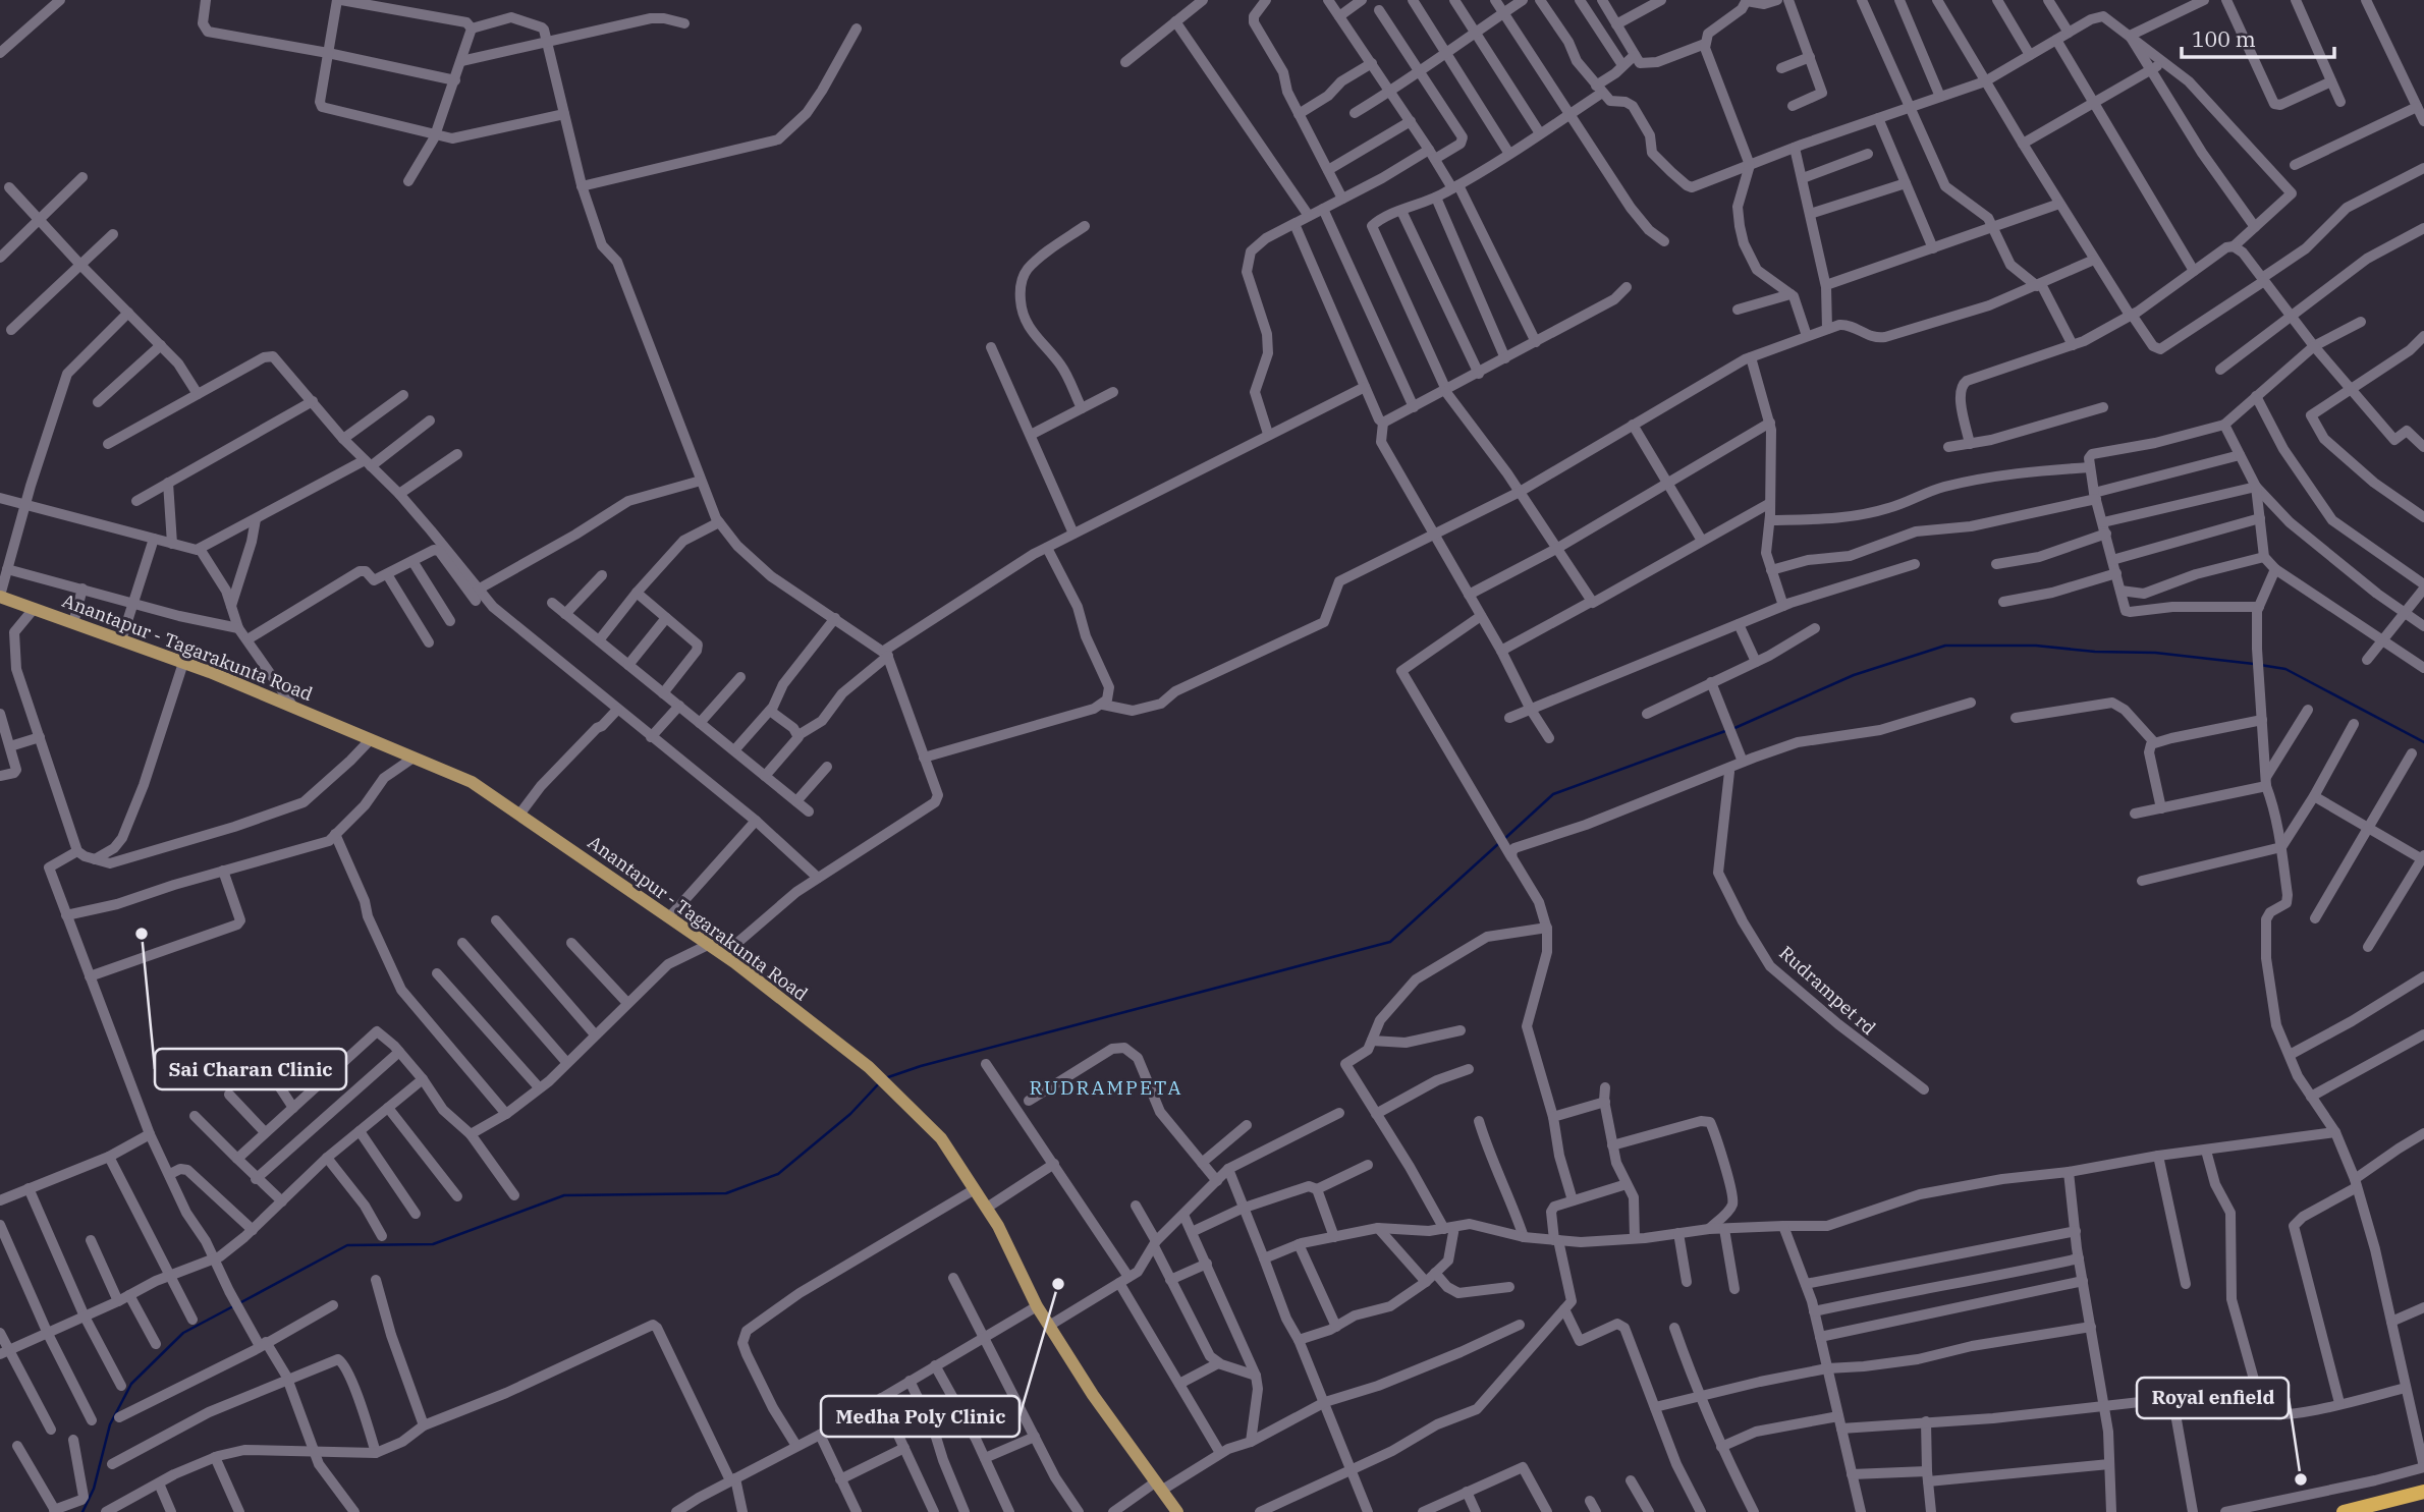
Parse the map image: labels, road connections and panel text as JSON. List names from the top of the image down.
{
  "streets": {
    "main road": ["Anantapur - Tagarakunta Road"],
    "street": ["Rudrampet rd"]
  },
  "districts": ["RUDRAMPETA"],
  "places": ["Sai Charan Clinic", "Medha Poly Clinic", "Royal enfield"],
  "scale_bar": "100 m"
}
